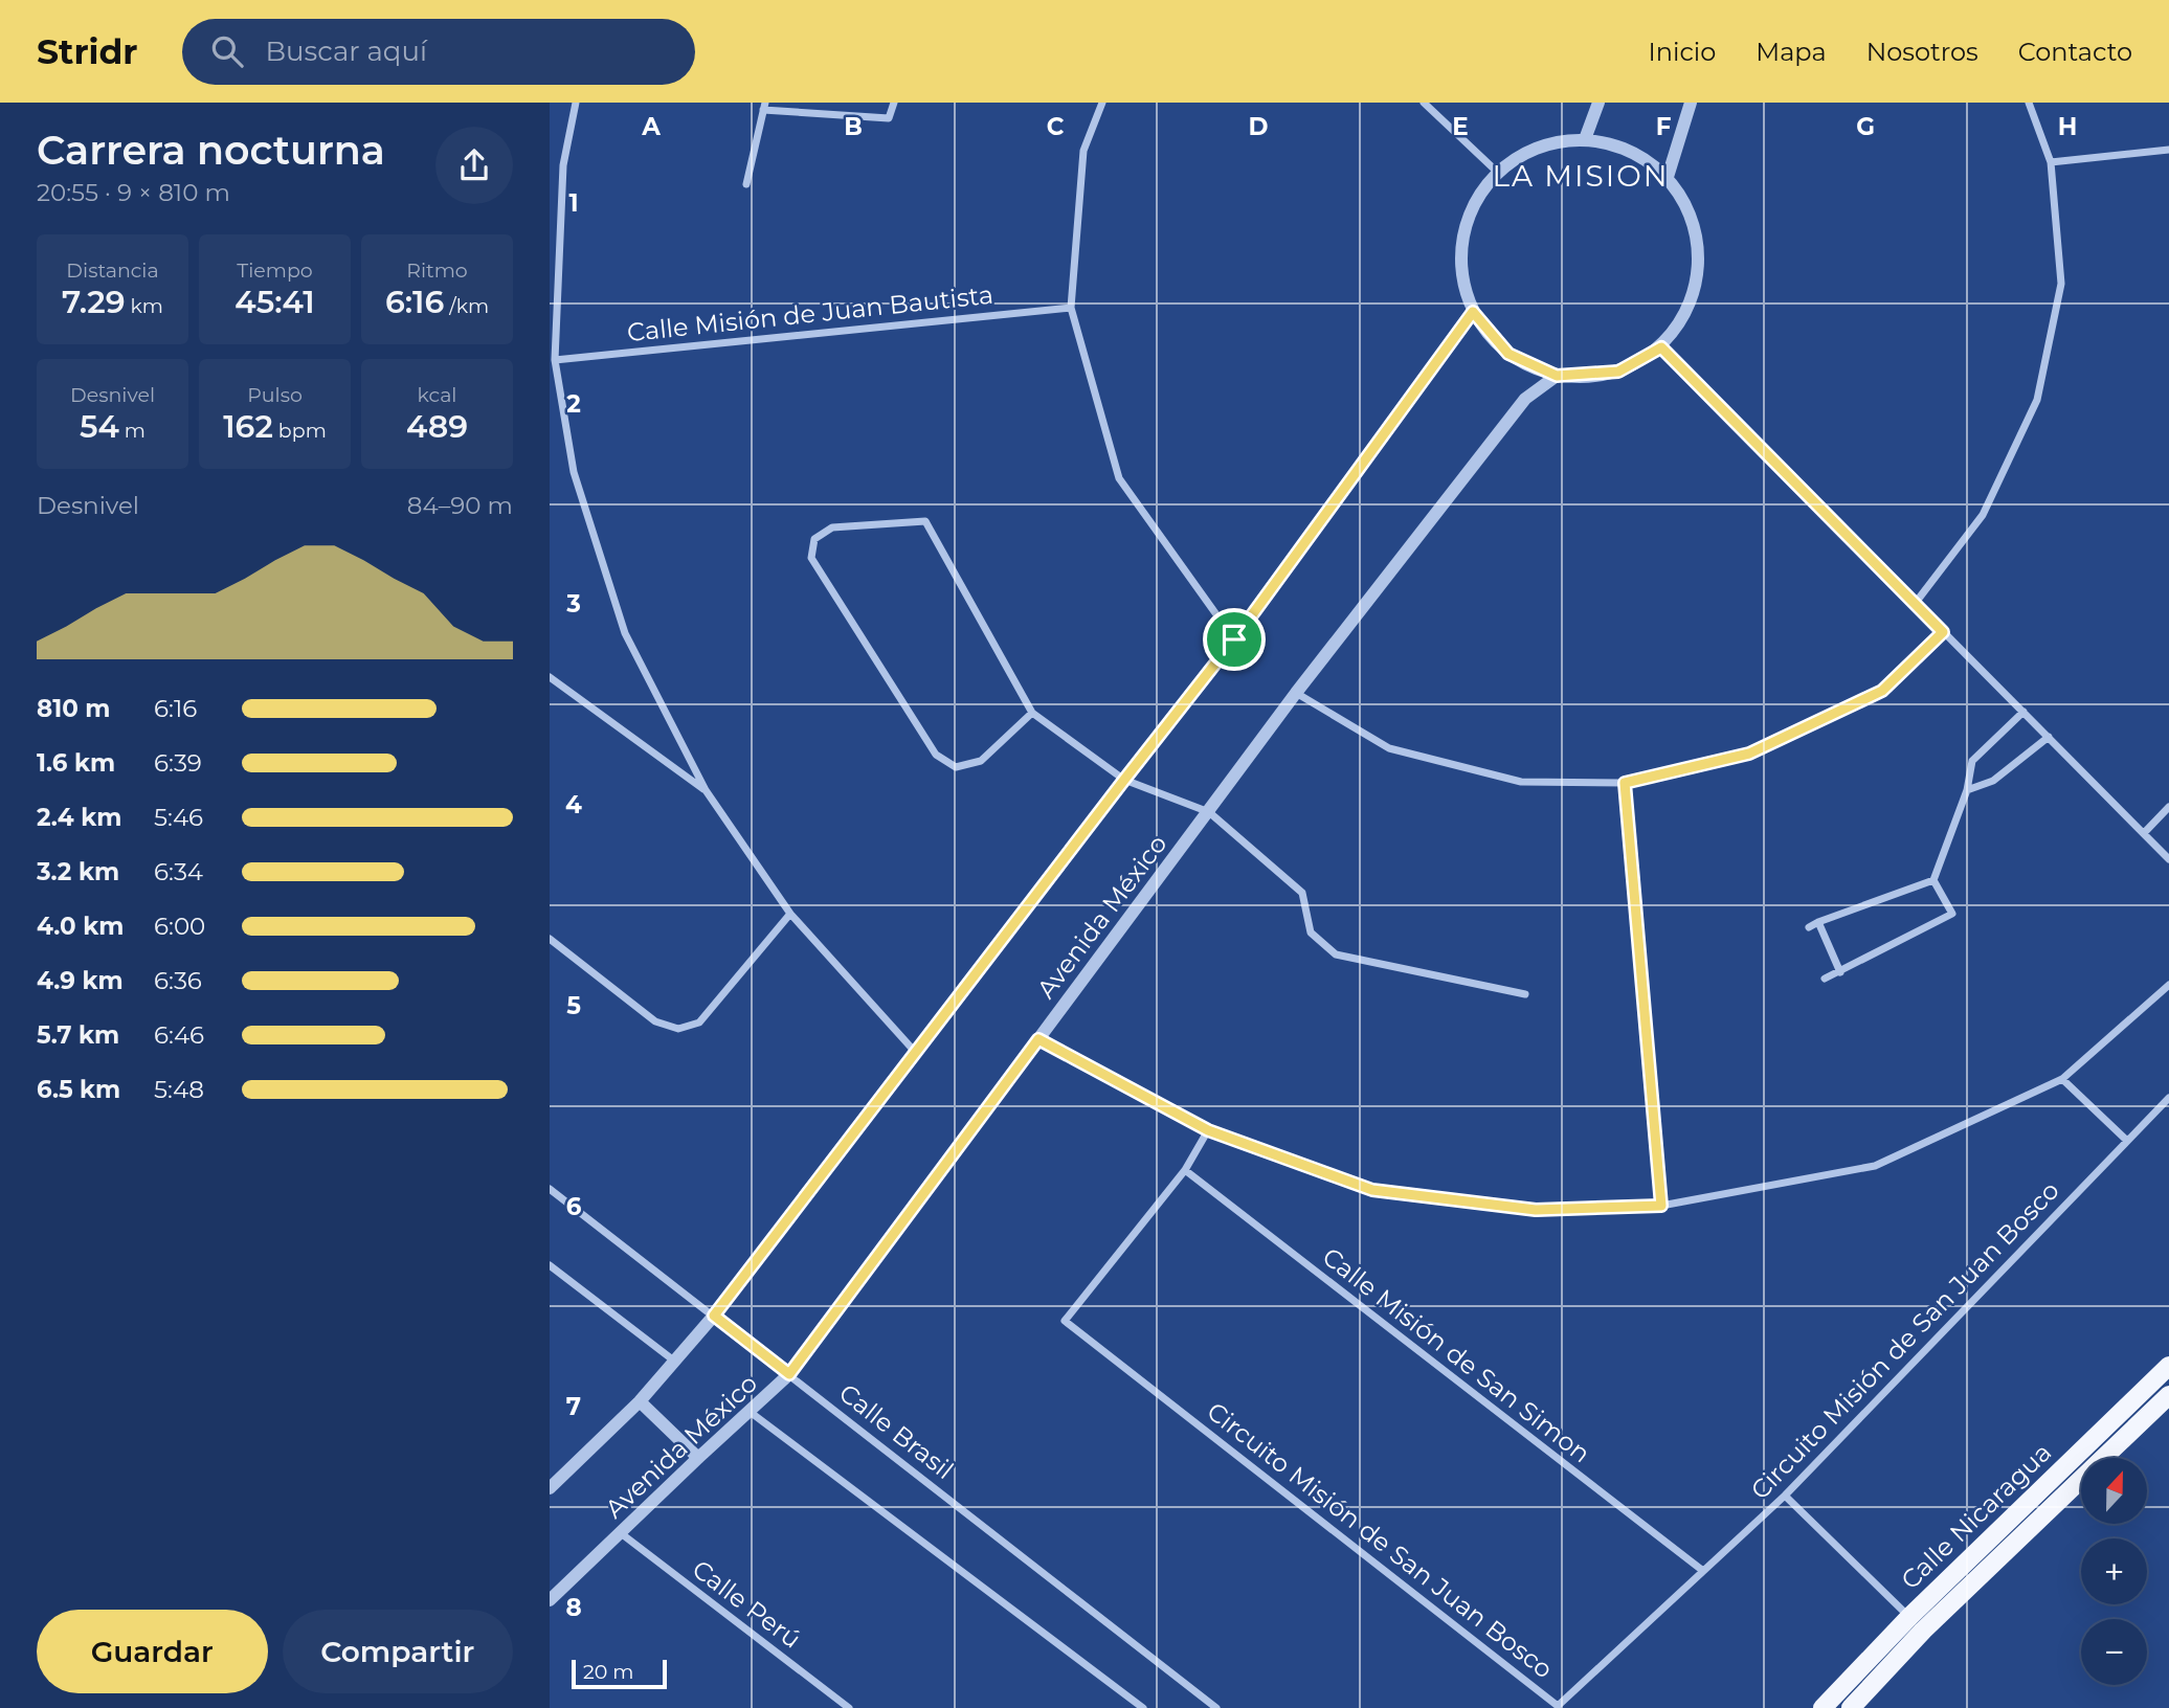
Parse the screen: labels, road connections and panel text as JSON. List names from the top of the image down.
{
  "streets": {
    "main road": ["Calle Nicaragua"],
    "street": [
      "Calle Misión de Juan Bautista",
      "Avenida México",
      "Circuito Misión de San Juan Bosco",
      "Calle Misión de San Simon",
      "Calle Brasil",
      "Calle Perú"
    ]
  },
  "crossings": [
    ["Avenida México", "Calle Brasil"],
    ["Avenida México", "Calle Perú"],
    ["Circuito Misión de San Juan Bosco", "Calle Misión de San Simon"]
  ],
  "districts": ["LA MISION"],
  "scale_bar": "20 m",
  "north": "top",
  "page": {
    "header": "Stridr",
    "search": "Buscar aquí",
    "nav": [
      "Inicio",
      "Mapa",
      "Nosotros",
      "Contacto"
    ],
    "heading": ["Carrera nocturna", "20:55 · 9 × 810 m"],
    "stats": [
      ["Distancia", "7.29 km"],
      ["Tiempo", "45:41"],
      ["Ritmo", "6:16 /km"],
      ["Desnivel", "54 m"],
      ["Pulso", "162 bpm"],
      ["kcal", "489"]
    ],
    "chart": ["Desnivel", "84–90 m"],
    "list": [
      {
        "name": "810 m",
        "note": "6:16"
      },
      {
        "name": "1.6 km",
        "note": "6:39"
      },
      {
        "name": "2.4 km",
        "note": "5:46"
      },
      {
        "name": "3.2 km",
        "note": "6:34"
      },
      {
        "name": "4.0 km",
        "note": "6:00"
      },
      {
        "name": "4.9 km",
        "note": "6:36"
      },
      {
        "name": "5.7 km",
        "note": "6:46"
      },
      {
        "name": "6.5 km",
        "note": "5:48"
      }
    ],
    "map_buttons": ["+", "−"],
    "buttons": ["Guardar", "Compartir"],
    "scale": "20 m"
  },
  "grid": {
    "columns": [
      "A",
      "B",
      "C",
      "D",
      "E",
      "F",
      "G",
      "H"
    ],
    "rows": [
      "1",
      "2",
      "3",
      "4",
      "5",
      "6",
      "7",
      "8"
    ]
  }
}
